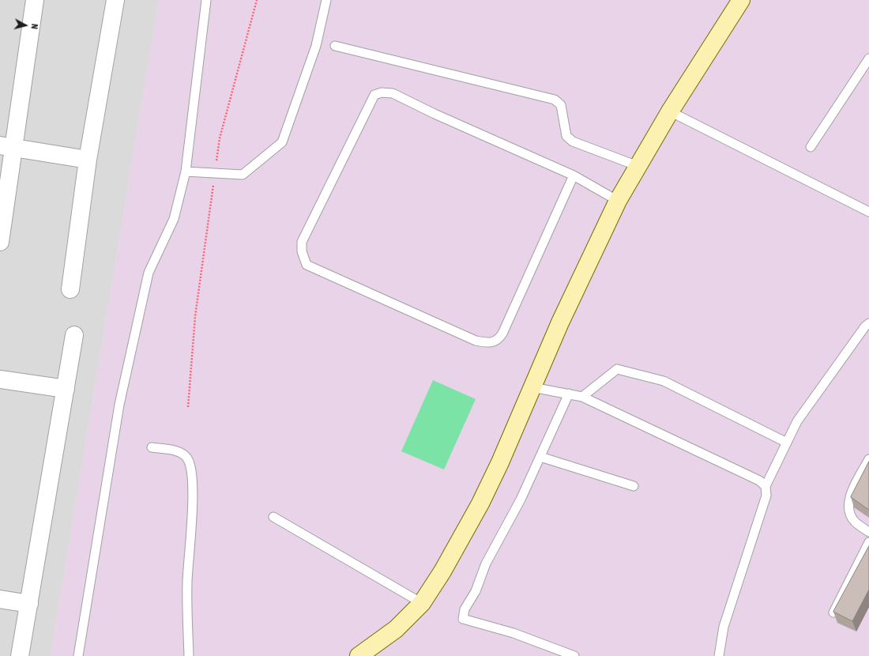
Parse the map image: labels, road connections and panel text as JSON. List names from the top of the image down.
{
  "north": "right"
}
